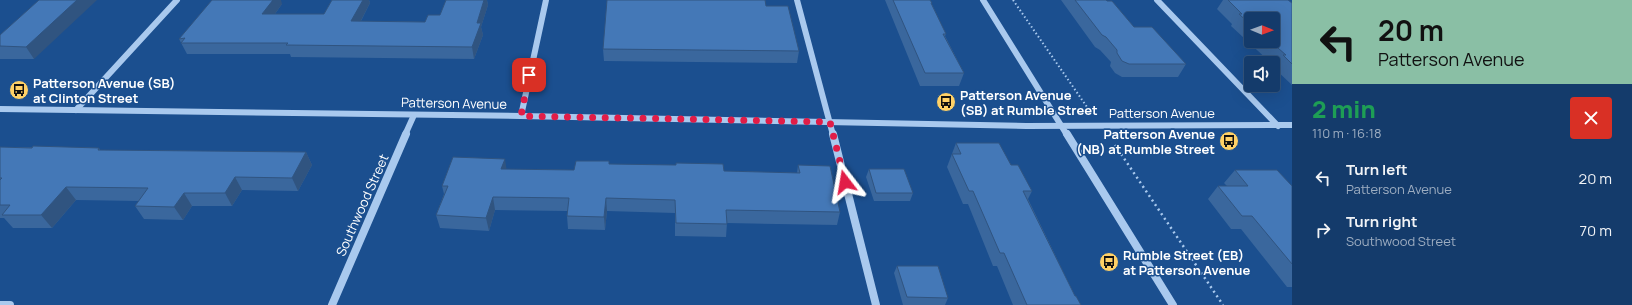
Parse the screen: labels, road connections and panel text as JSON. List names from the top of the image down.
{
  "streets": {
    "street": ["Patterson Avenue", "Southwood Street"]
  },
  "crossings": [
    ["Patterson Avenue", "Southwood Street"]
  ],
  "places": {
    "bus stop": [
      "Patterson Avenue (SB) at Clinton Street",
      "Patterson Avenue (SB) at Rumble Street",
      "Patterson Avenue (NB) at Rumble Street",
      "Rumble Street (EB) at Patterson Avenue"
    ]
  },
  "north": "right",
  "page": {
    "turn": ["20 m", "Patterson Avenue"],
    "heading": ["2 min", "110 m · 16:18"],
    "list": [
      {
        "name": "Turn left",
        "note": "Patterson Avenue",
        "value": "20 m"
      },
      {
        "name": "Turn right",
        "note": "Southwood Street",
        "value": "70 m"
      }
    ]
  }
}
